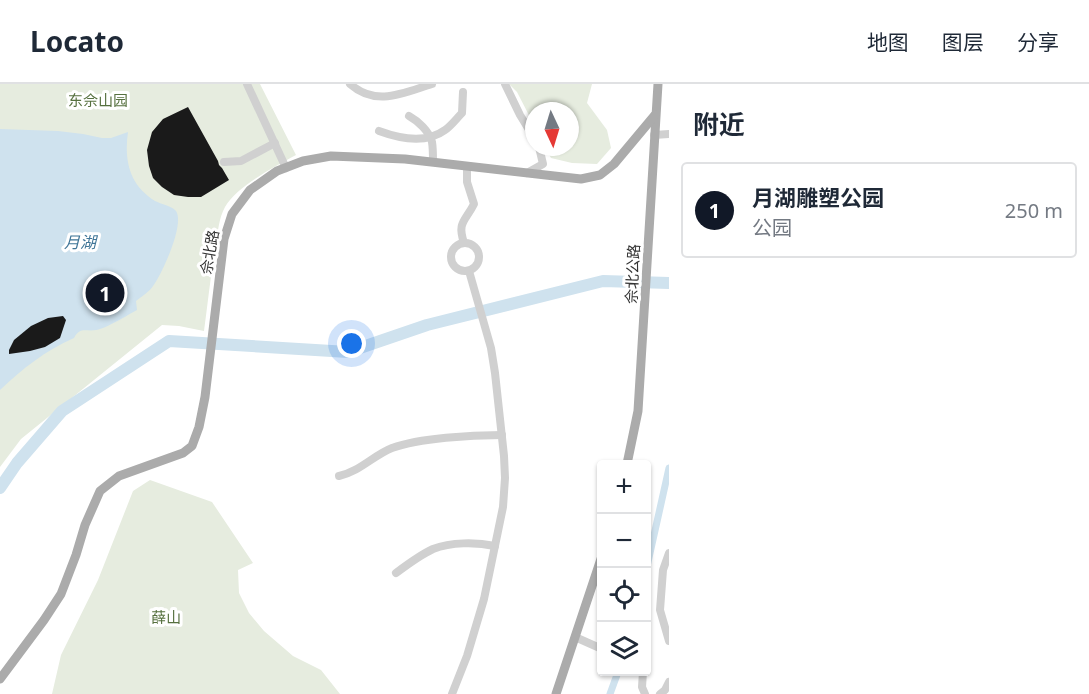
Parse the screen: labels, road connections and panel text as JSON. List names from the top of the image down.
{
  "streets": {
    "main road": ["佘北路", "佘北公路"]
  },
  "crossings": [
    ["佘北路", "佘北公路"]
  ],
  "water": ["月湖"],
  "parks": ["东佘山园", "薛山"],
  "north": "bottom",
  "page": {
    "header": "Locato",
    "nav": ["地图", "图层", "分享"],
    "heading": "附近",
    "list": [
      {
        "mark": "1",
        "name": "月湖雕塑公园",
        "note": "公园",
        "value": "250 m"
      }
    ],
    "pins": "1",
    "map_buttons": ["+", "−"]
  }
}
